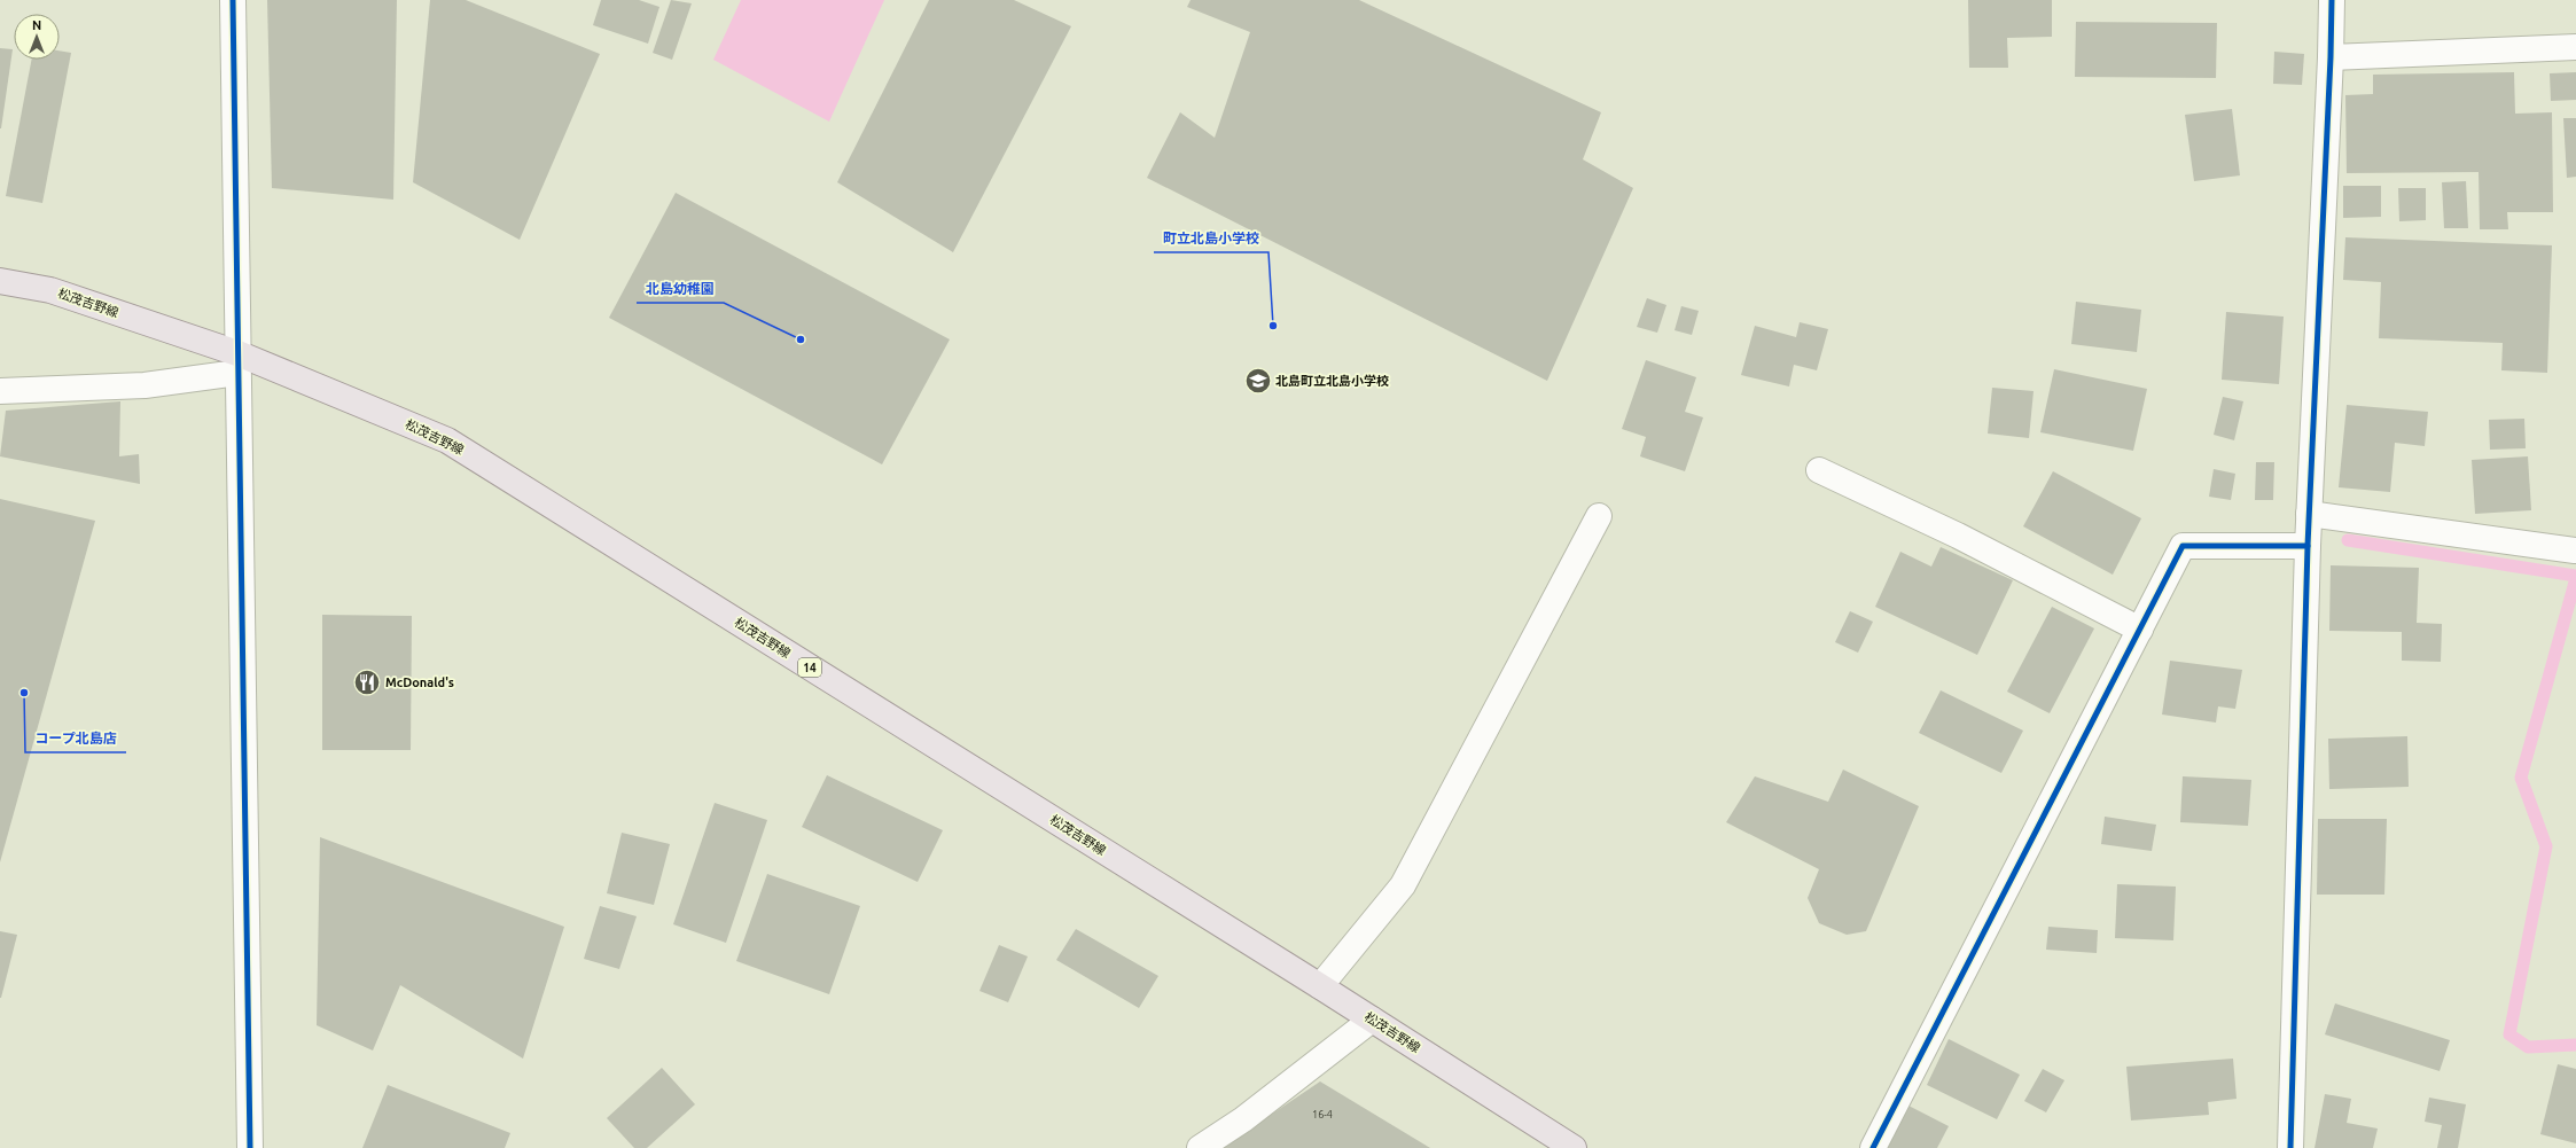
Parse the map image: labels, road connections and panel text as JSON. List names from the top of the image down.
{
  "streets": {
    "main road": ["松茂吉野線", "14"]
  },
  "places": {
    "other": ["町立北島小学校", "北島幼稚園", "コープ北島店"],
    "school or university": ["北島町立北島小学校"],
    "restaurant": ["McDonald's"]
  },
  "house_numbers": ["16-4"],
  "north": "top"
}
